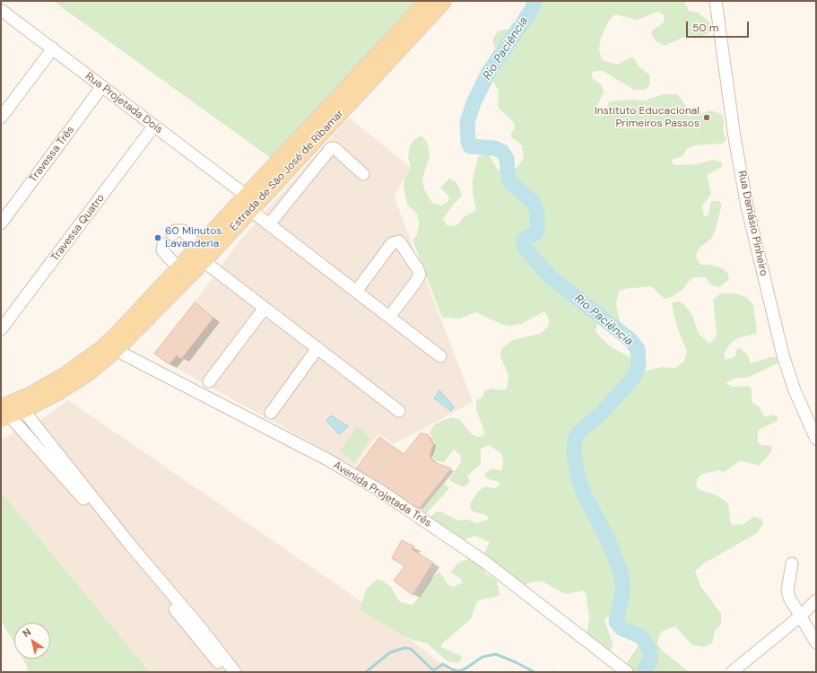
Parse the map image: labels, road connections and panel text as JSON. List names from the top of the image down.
{
  "streets": {
    "main road": ["Estrada de São José de Ribamar"],
    "street": [
      "Rua Projetada Dois",
      "Travessa Três",
      "Rua Damásio Pinheiro",
      "Travessa Quatro",
      "Avenida Projetada Três"
    ]
  },
  "crossings": [
    ["Rua Projetada Dois", "Travessa Três"],
    ["Rua Projetada Dois", "Estrada de São José de Ribamar"],
    ["Rua Projetada Dois", "Travessa Quatro"],
    ["Estrada de São José de Ribamar", "Avenida Projetada Três"]
  ],
  "water": ["Rio Paciência"],
  "places": ["Instituto Educacional Primeiros Passos", "60 Minutos Lavanderia"],
  "scale_bar": "50 m",
  "north": "top left"
}
